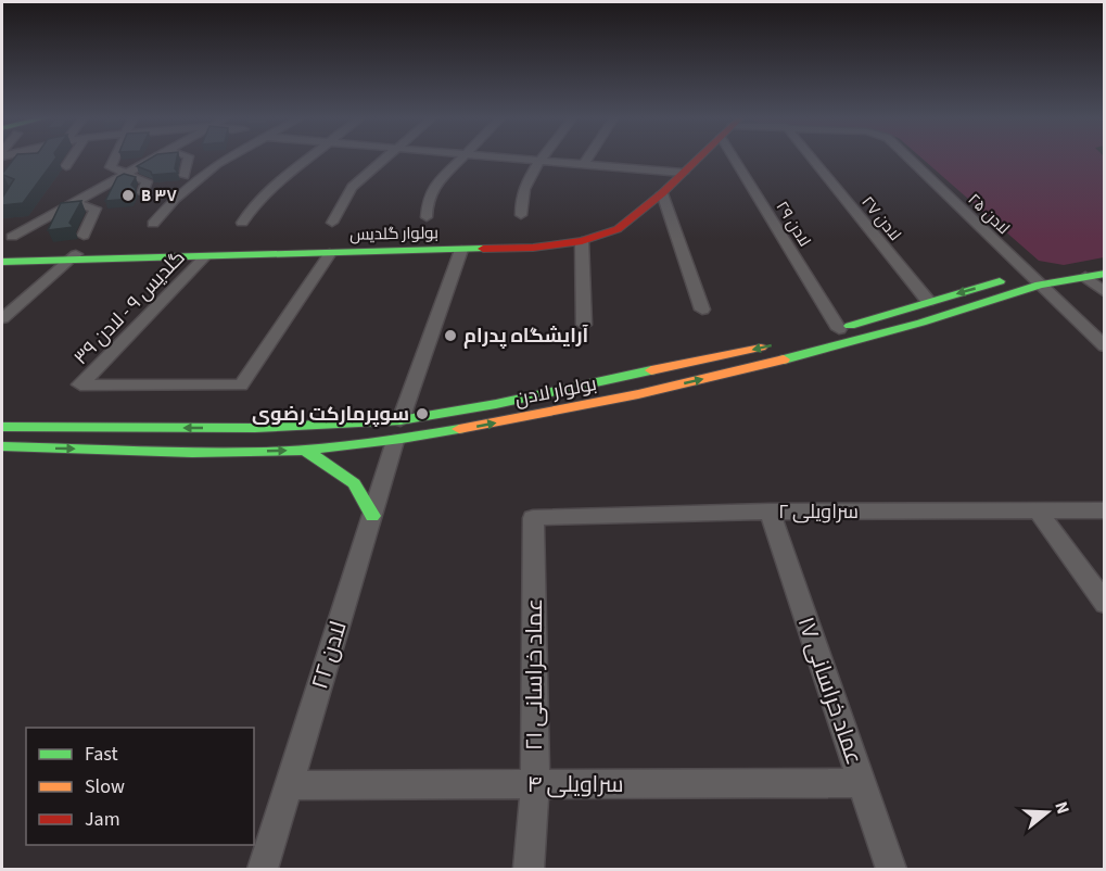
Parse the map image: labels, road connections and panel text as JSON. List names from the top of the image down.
{
  "streets": {
    "street": [
      "لادن ۲۵",
      "لادن ۲۷",
      "لادن ۲۹",
      "بولوار گلدیس",
      "گلدیس ۹ - لادن ۳۹",
      "بولوار لادن",
      "سراویلی ۲",
      "لادن ۲۲",
      "عماد خراسانی ۲۱",
      "عماد خراسانی ۱۷",
      "سراویلی ۴"
    ]
  },
  "crossings": [
    ["لادن ۲۵", "بولوار لادن"],
    ["بولوار گلدیس", "گلدیس ۹ - لادن ۳۹"],
    ["بولوار گلدیس", "لادن ۲۲"],
    ["بولوار لادن", "لادن ۲۲"],
    ["سراویلی ۲", "عماد خراسانی ۲۱"],
    ["سراویلی ۲", "عماد خراسانی ۱۷"],
    ["لادن ۲۲", "سراویلی ۴"],
    ["عماد خراسانی ۲۱", "سراویلی ۴"],
    ["عماد خراسانی ۱۷", "سراویلی ۴"]
  ],
  "places": ["B ۳۷", "آرایشگاه پدرام", "سوپرمارکت رضوی"],
  "legend": ["Fast", "Slow", "Jam"],
  "north": "right"
}
